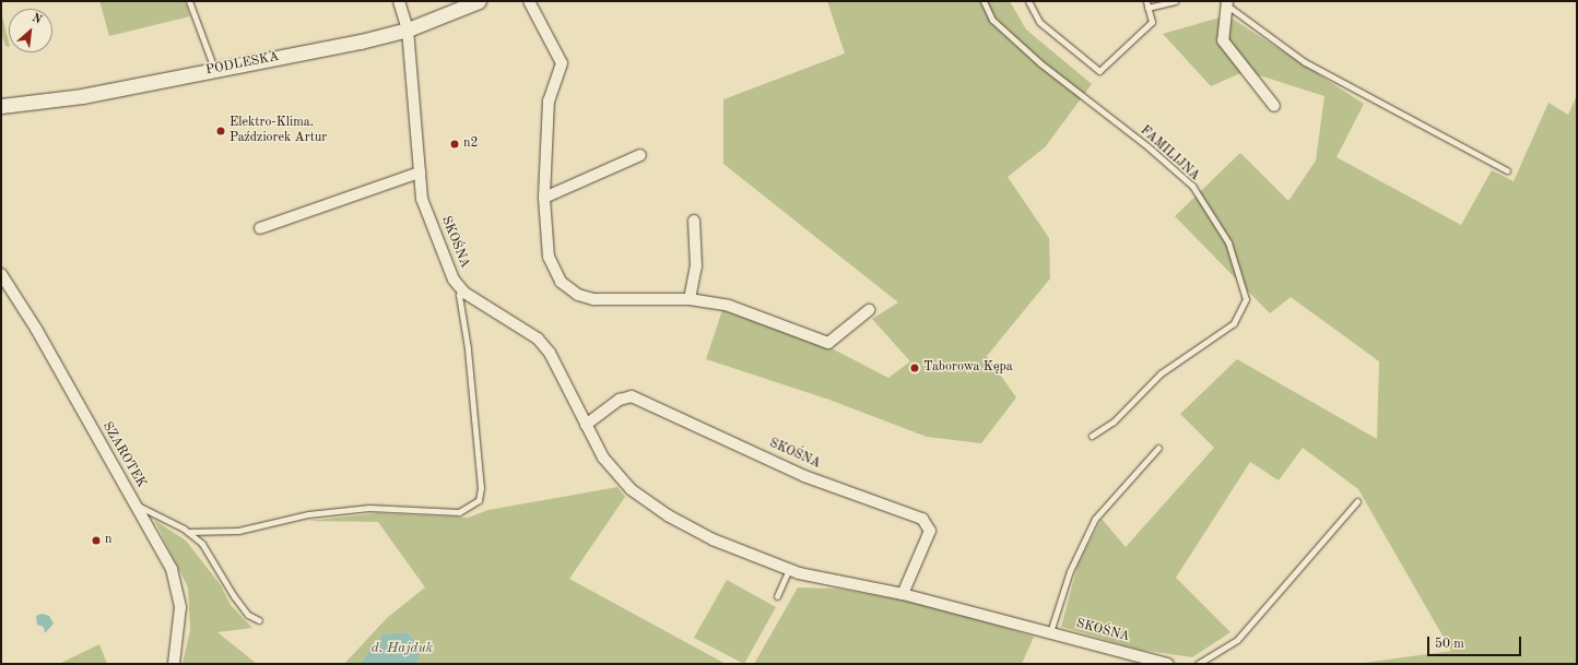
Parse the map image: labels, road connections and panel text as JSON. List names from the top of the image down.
{
  "streets": {
    "street": ["PODLESKA", "SKOŚNA", "SZAROTEK"],
    "lane": ["FAMILIJNA"]
  },
  "crossings": [
    ["PODLESKA", "SKOŚNA"]
  ],
  "water": ["d. Hajduk"],
  "places": [
    "Elektro-Klima. Paździorek Artur",
    "n2",
    "Taborowa Kępa",
    "n"
  ],
  "scale_bar": "50 m",
  "north": "top right"
}
